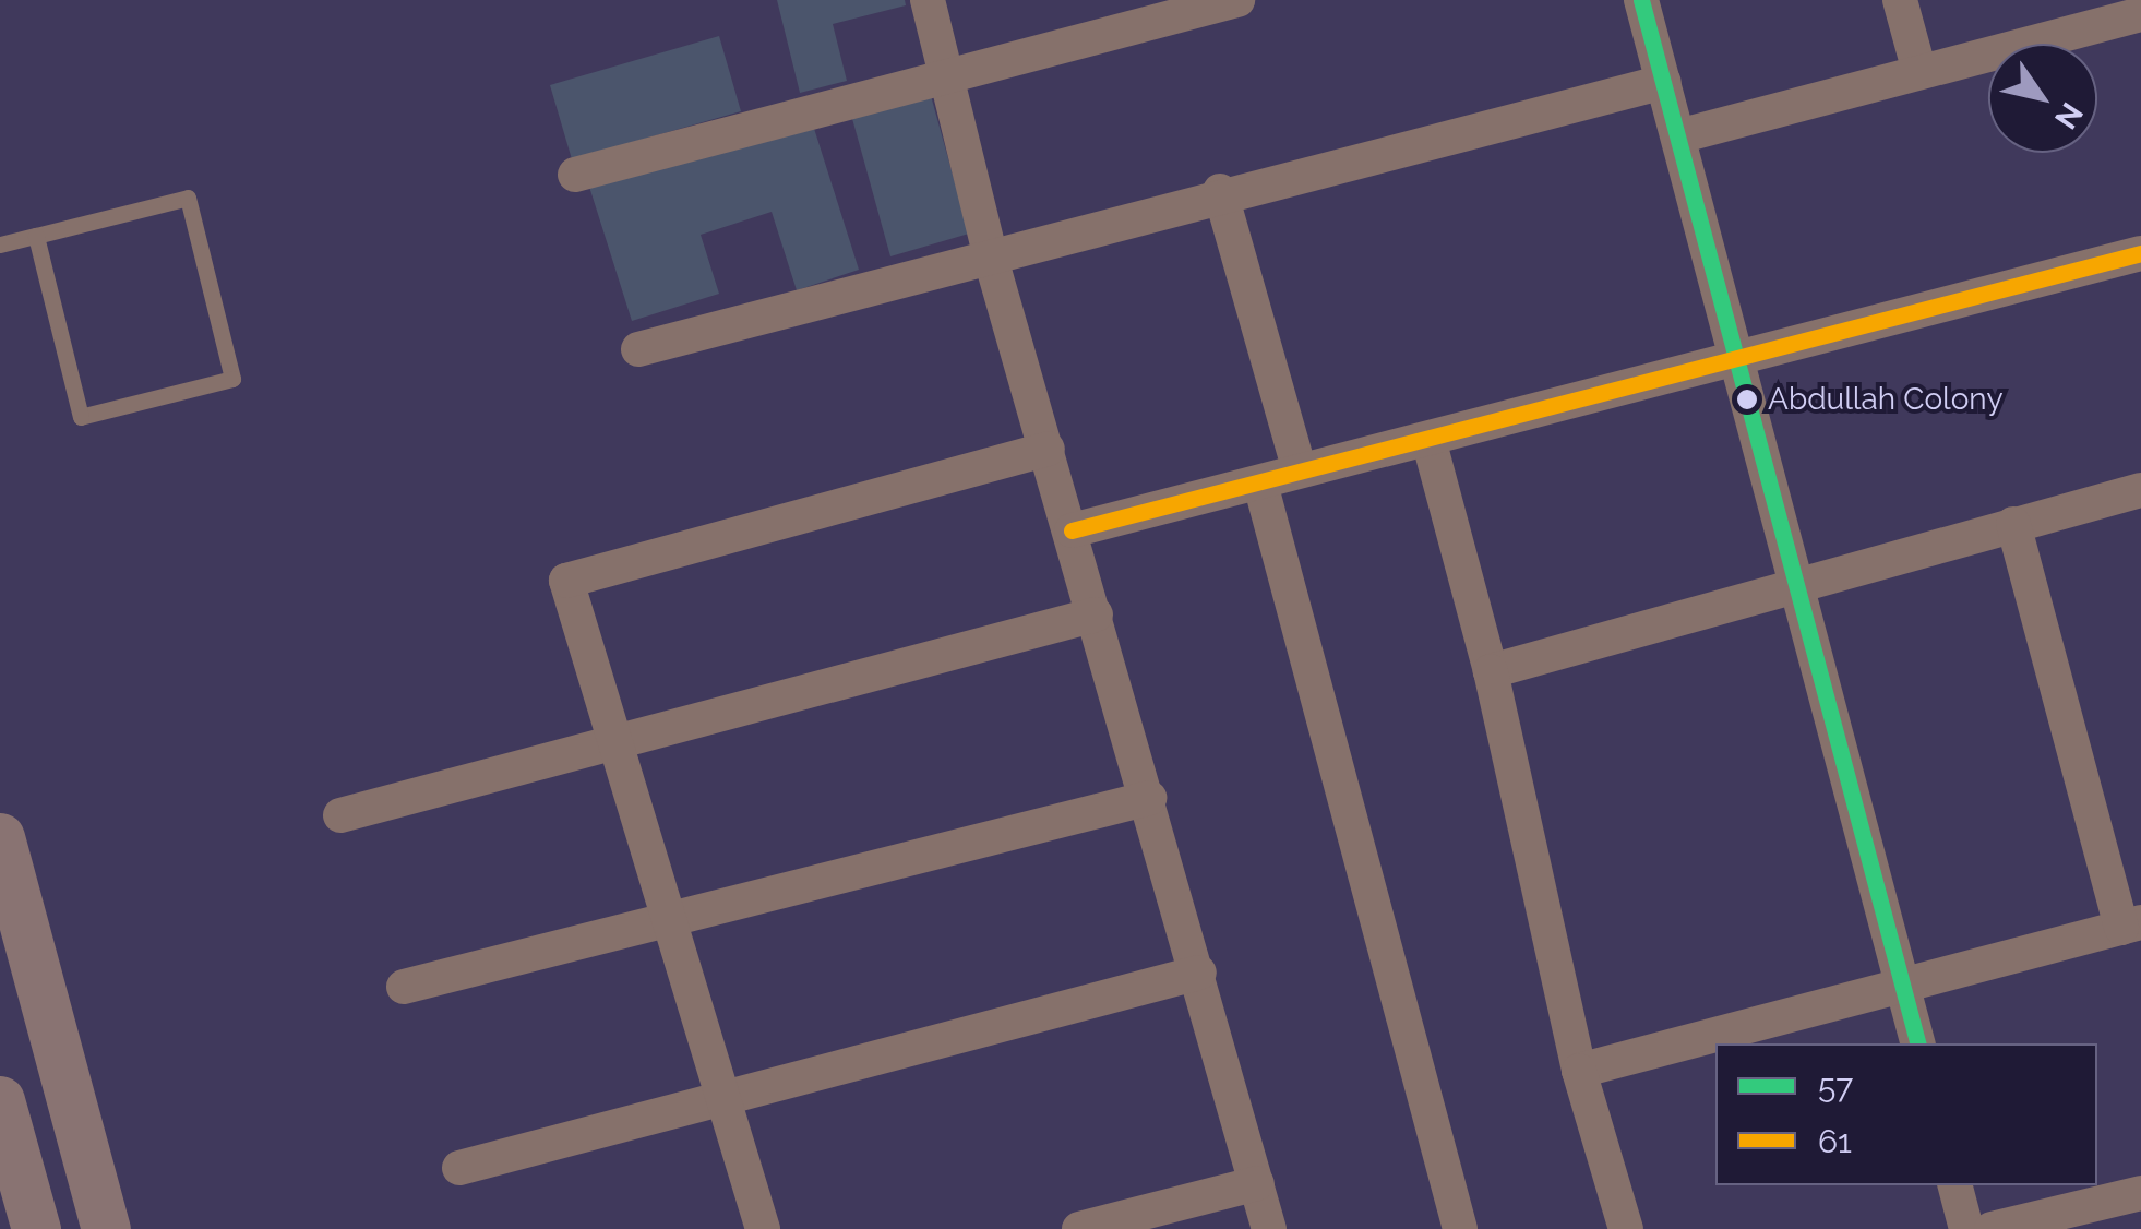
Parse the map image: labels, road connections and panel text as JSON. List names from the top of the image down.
{
  "places": ["Abdullah Colony"],
  "lines": ["transit line 57", "transit line 61"],
  "legend": ["57", "61"],
  "north": "bottom right"
}
